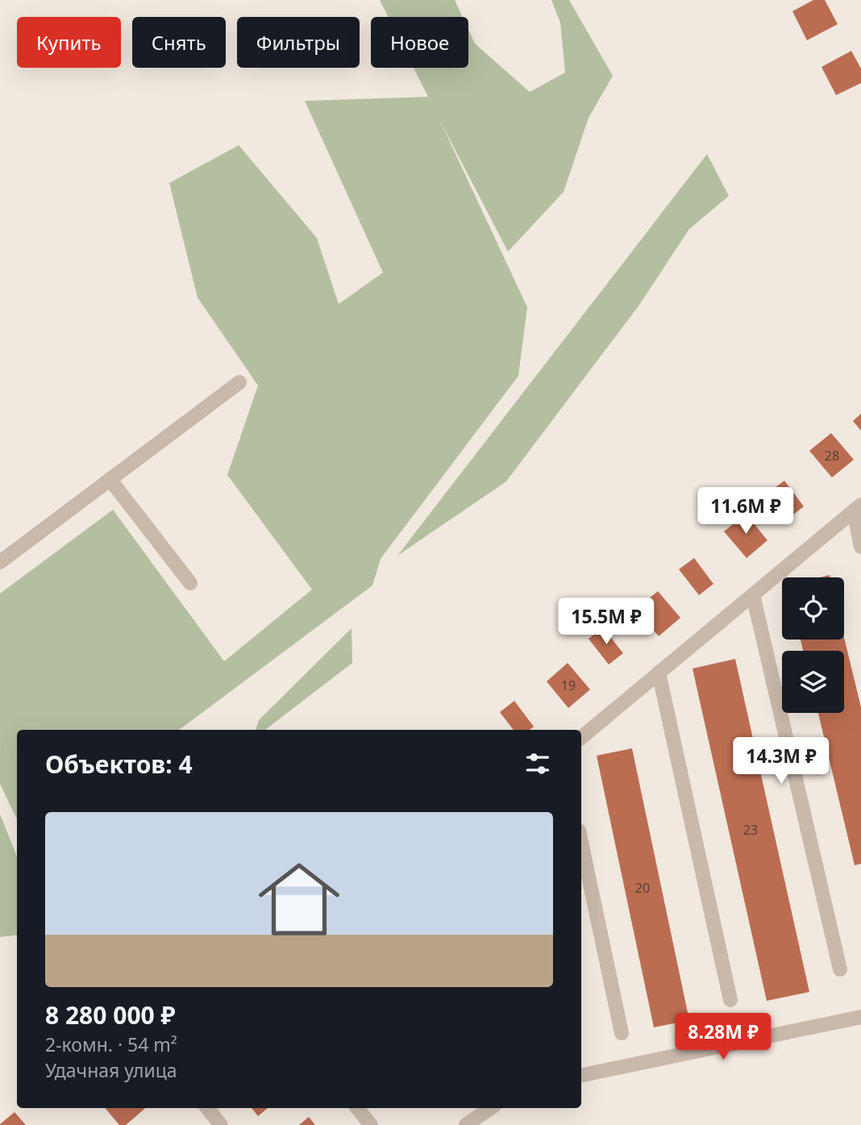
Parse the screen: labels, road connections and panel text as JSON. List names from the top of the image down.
{
  "house_numbers": [
    "28",
    "19",
    "23",
    "20"
  ],
  "page": {
    "chip": [
      "Купить",
      "Снять",
      "Фильтры",
      "Новое"
    ],
    "price": [
      "11.6M ₽",
      "15.5M ₽",
      "14.3M ₽",
      "8.28M ₽"
    ],
    "heading": "Объектов: 4",
    "list": [
      {
        "name": "8 280 000 ₽",
        "note": "2-комн. · 54 m² · Удачная улица"
      }
    ]
  }
}
